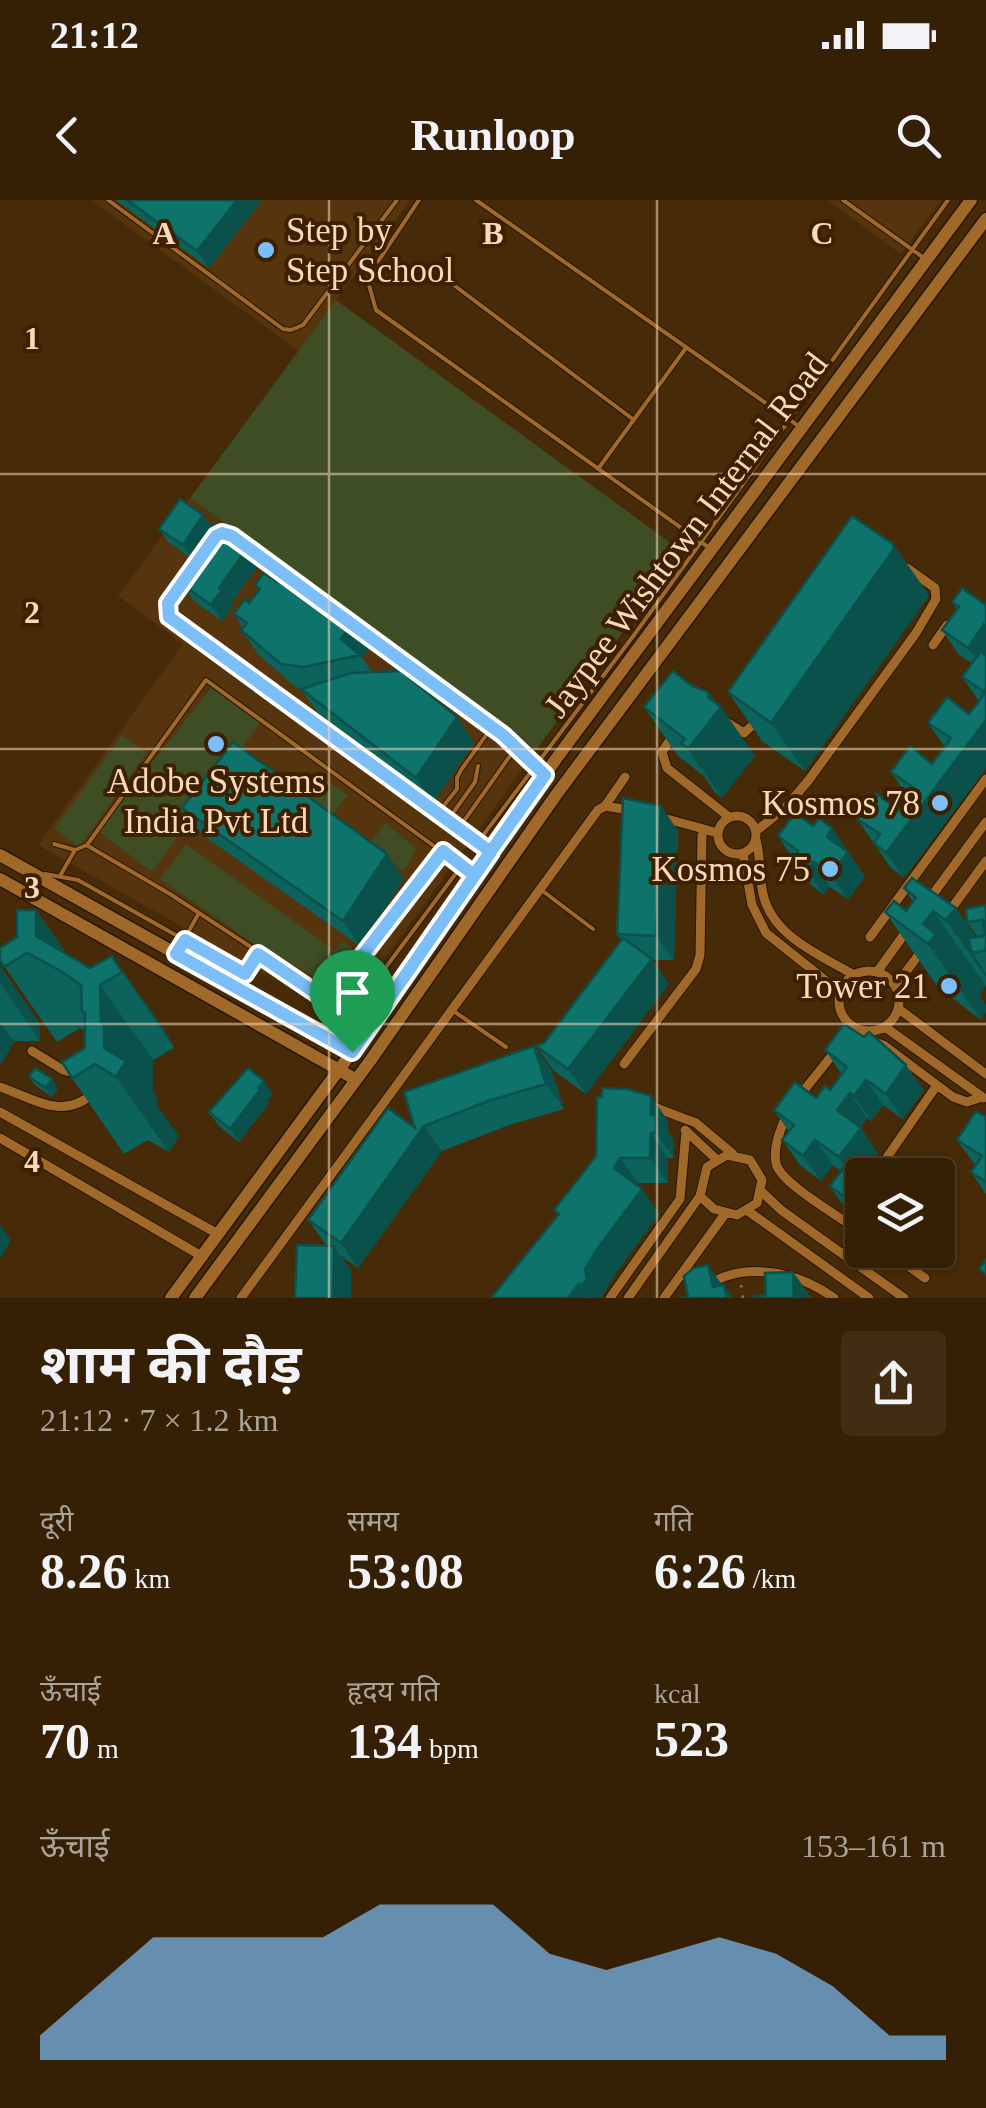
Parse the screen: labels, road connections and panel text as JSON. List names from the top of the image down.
{
  "streets": {
    "street": ["Jaypee Wishtown Internal Road"]
  },
  "places": [
    "Step by Step School",
    "Adobe Systems India Pvt Ltd",
    "Kosmos 78",
    "Kosmos 75",
    "Tower 21"
  ],
  "page": {
    "status": "21:12",
    "header": "Runloop",
    "heading": ["शाम की दौड़", "21:12 · 7 × 1.2 km"],
    "stats": [
      ["दूरी", "8.26 km"],
      ["समय", "53:08"],
      ["गति", "6:26 /km"],
      ["ऊँचाई", "70 m"],
      ["हृदय गति", "134 bpm"],
      ["kcal", "523"]
    ],
    "chart": ["ऊँचाई", "153–161 m"]
  },
  "grid": {
    "columns": ["A", "B", "C"],
    "rows": [
      "1",
      "2",
      "3",
      "4"
    ]
  }
}
